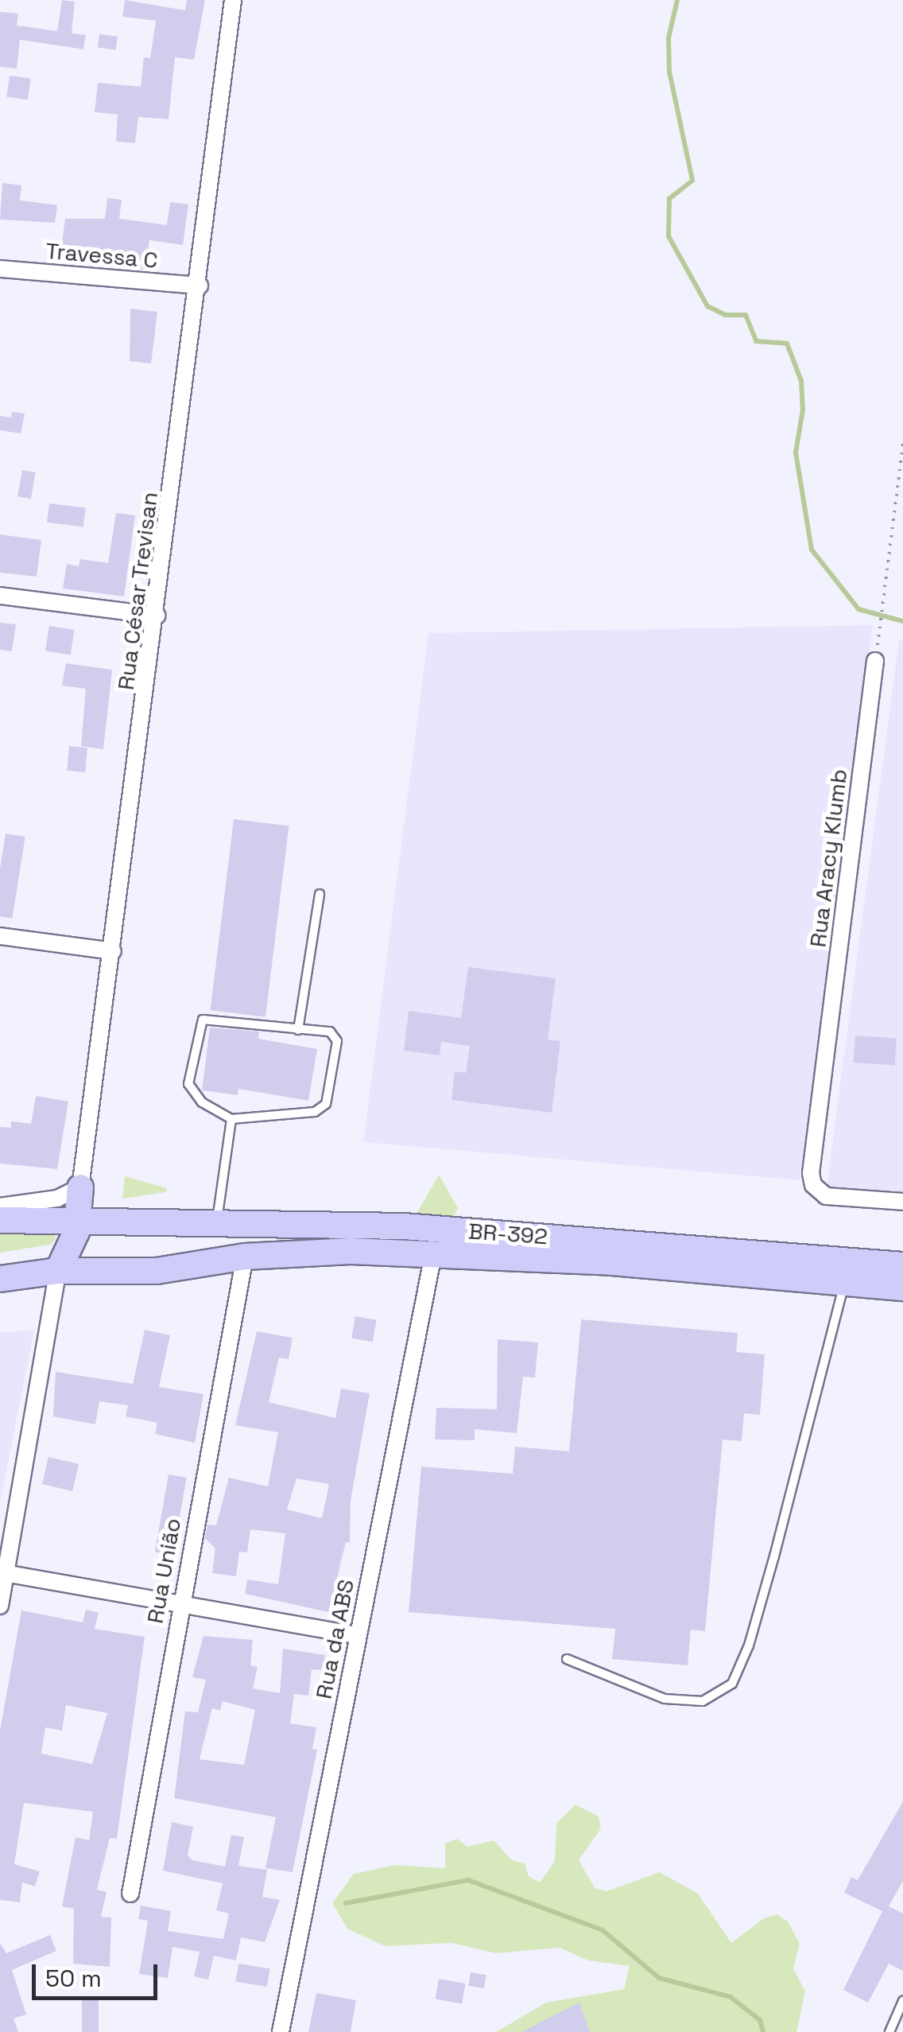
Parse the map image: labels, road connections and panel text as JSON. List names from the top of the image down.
{
  "streets": {
    "highway": ["BR-392"],
    "street": [
      "Travessa C",
      "Rua César Trevisan",
      "Rua Aracy Klumb",
      "Rua União",
      "Rua da ABS"
    ]
  },
  "crossings": [
    ["Travessa C", "Rua César Trevisan"],
    ["Rua César Trevisan", "BR-392"],
    ["BR-392", "Rua União"],
    ["BR-392", "Rua da ABS"]
  ],
  "scale_bar": "50 m"
}
